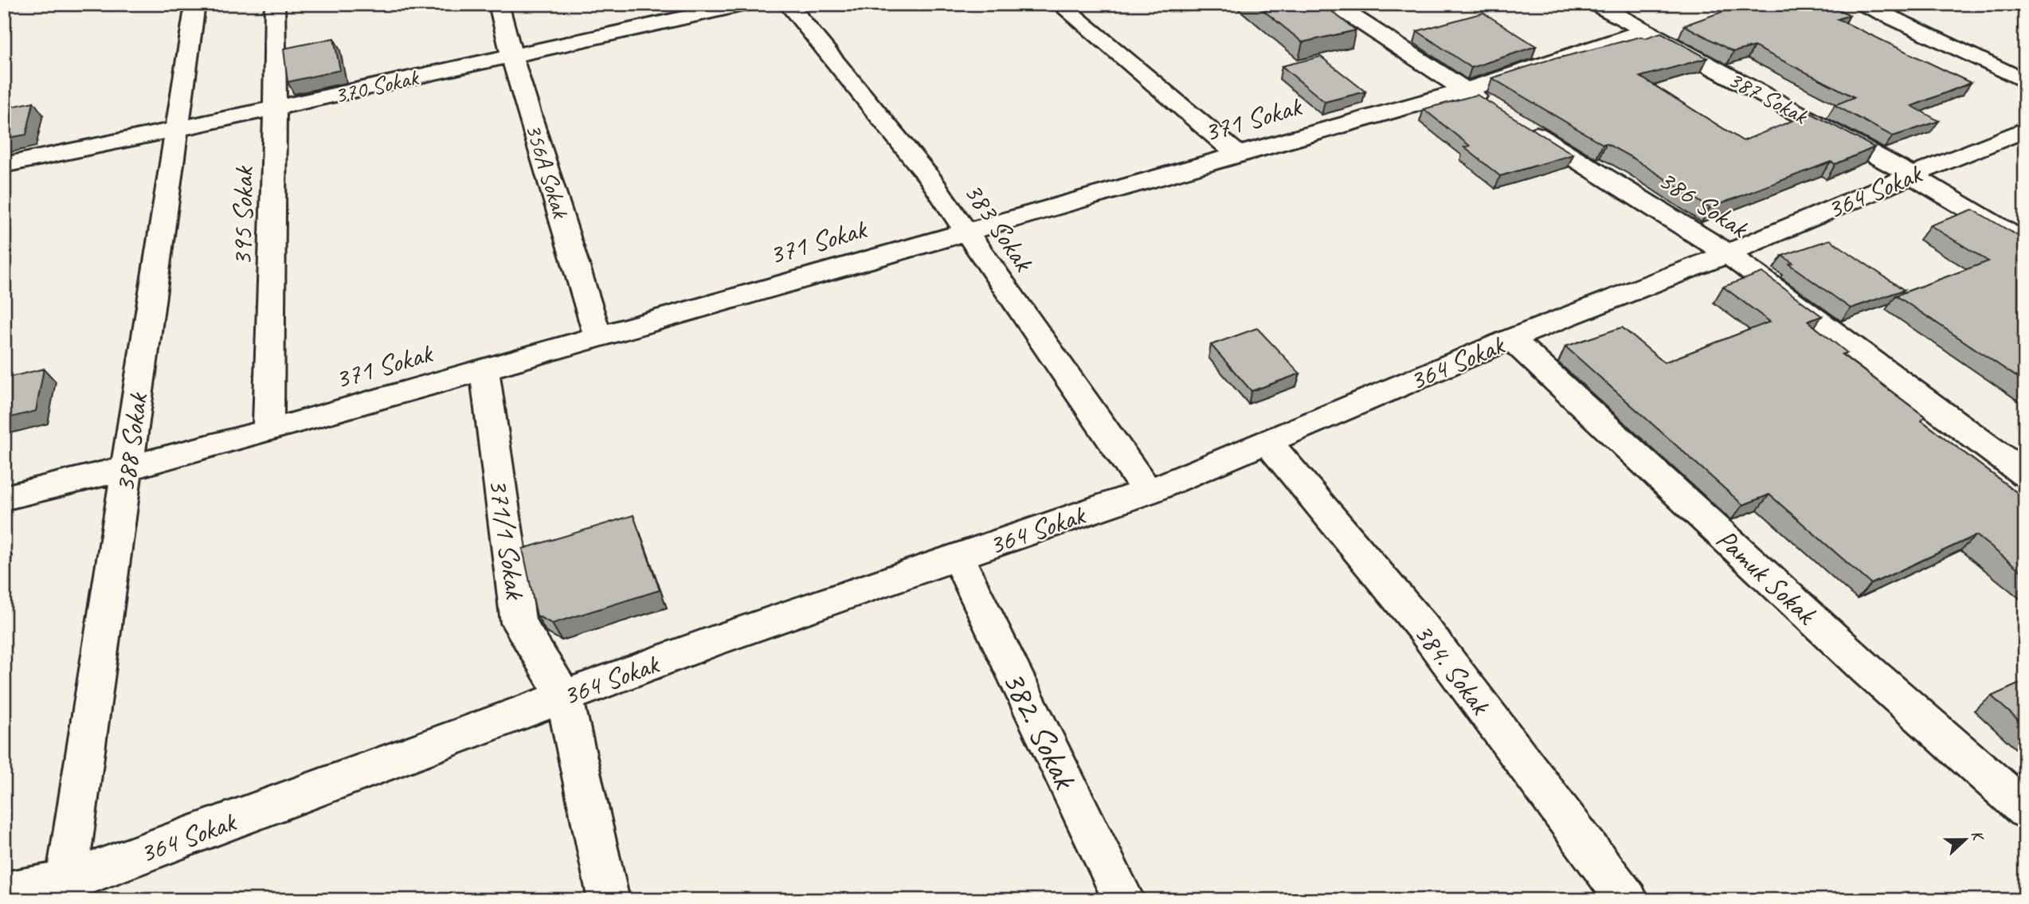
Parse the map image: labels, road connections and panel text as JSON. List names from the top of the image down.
{
  "streets": {
    "street": [
      "370 Sokak",
      "387 Sokak",
      "371 Sokak",
      "356A Sokak",
      "364 Sokak",
      "386 Sokak",
      "395 Sokak",
      "383 Sokak",
      "388 Sokak",
      "371/1 Sokak",
      "Pamuk Sokak",
      "384. Sokak",
      "382. Sokak"
    ]
  },
  "crossings": [
    ["370 Sokak", "356A Sokak"],
    ["370 Sokak", "395 Sokak"],
    ["370 Sokak", "388 Sokak"],
    ["387 Sokak", "371 Sokak"],
    ["387 Sokak", "364 Sokak"],
    ["371 Sokak", "356A Sokak"],
    ["371 Sokak", "395 Sokak"],
    ["371 Sokak", "383 Sokak"],
    ["371 Sokak", "388 Sokak"],
    ["371 Sokak", "371/1 Sokak"],
    ["364 Sokak", "386 Sokak"],
    ["364 Sokak", "383 Sokak"],
    ["364 Sokak", "388 Sokak"],
    ["364 Sokak", "371/1 Sokak"],
    ["364 Sokak", "Pamuk Sokak"],
    ["364 Sokak", "384. Sokak"],
    ["364 Sokak", "382. Sokak"]
  ],
  "north": "right"
}
